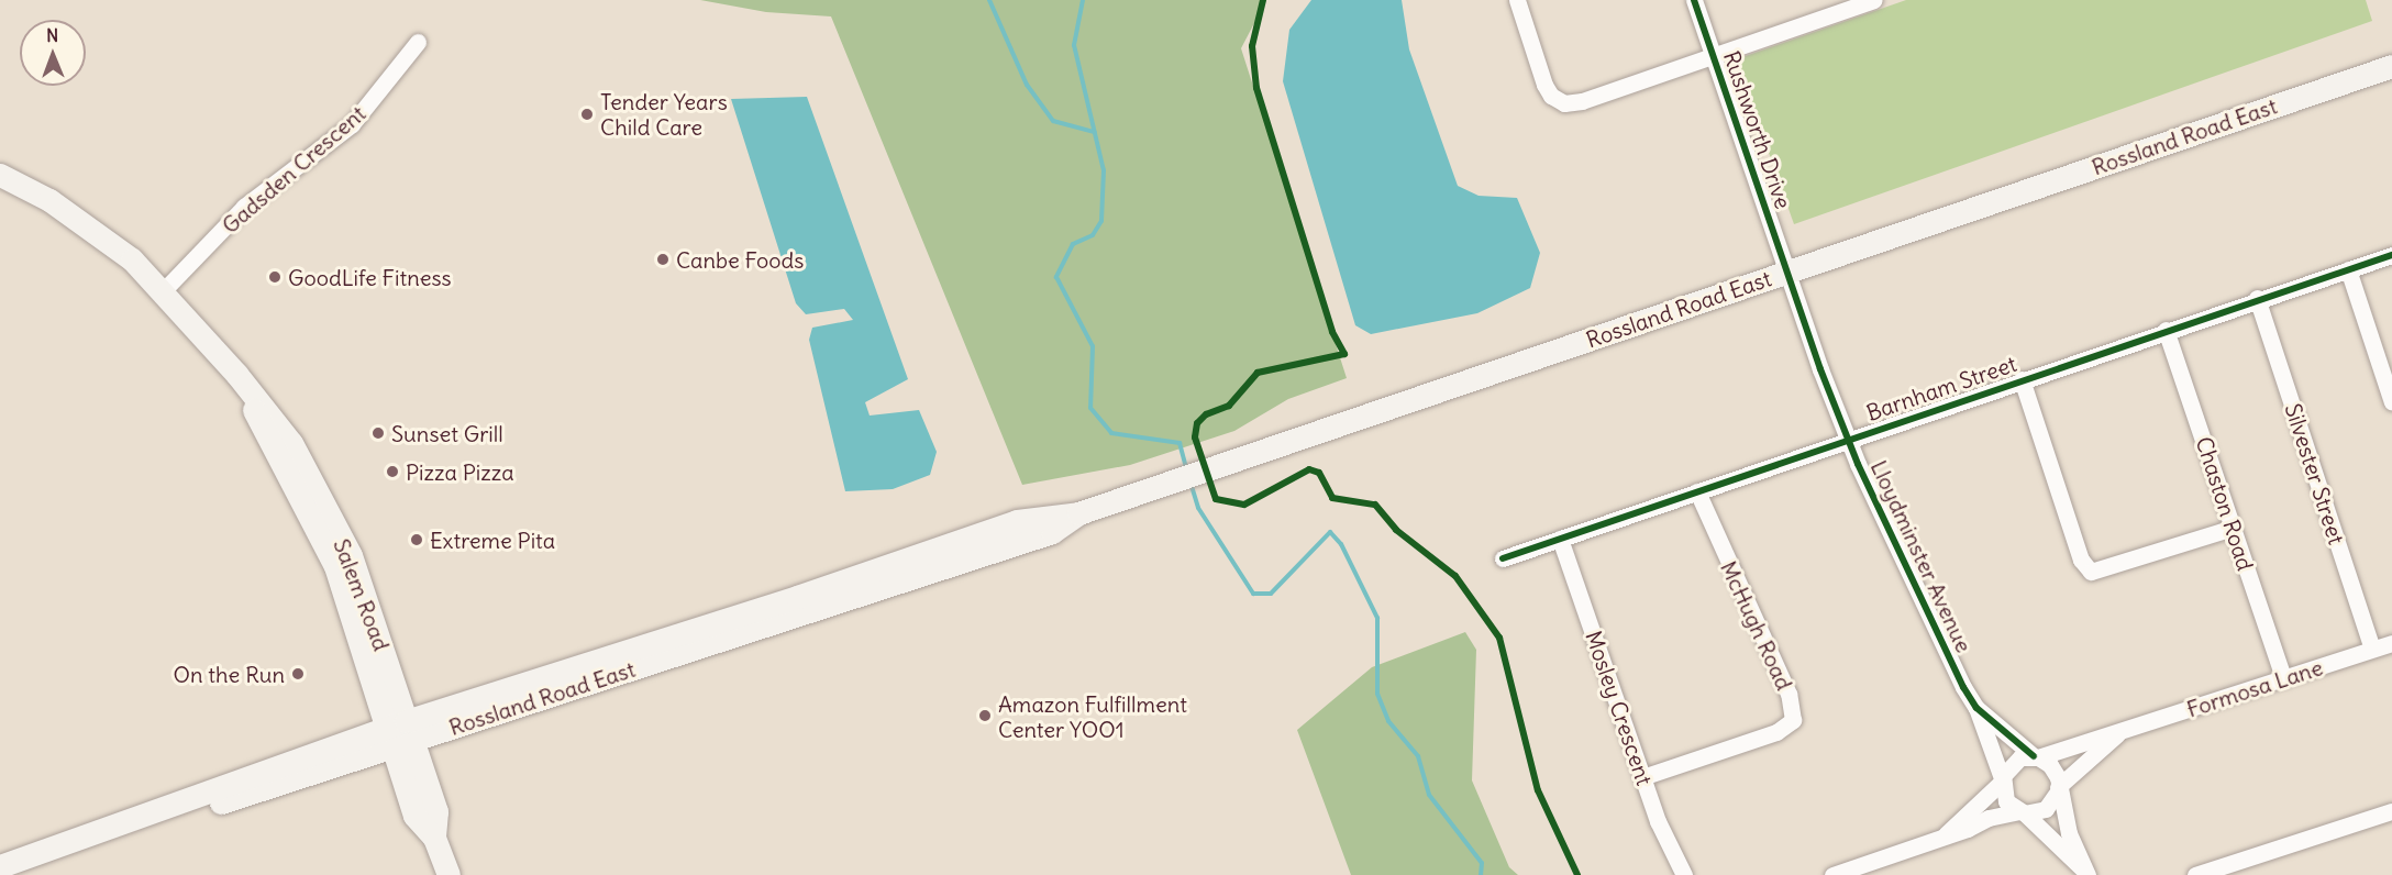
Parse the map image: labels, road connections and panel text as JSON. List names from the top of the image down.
{
  "streets": {
    "main road": ["Rossland Road East", "Salem Road"],
    "street": [
      "Rushworth Drive",
      "Gadsden Crescent",
      "Barnham Street",
      "Silvester Street",
      "Chaston Road",
      "Lloydminster Avenue",
      "McHugh Road",
      "Formosa Lane",
      "Mosley Crescent"
    ]
  },
  "crossings": [
    ["Rushworth Drive", "Rossland Road East"],
    ["Rushworth Drive", "Lloydminster Avenue"],
    ["Rossland Road East", "Lloydminster Avenue"],
    ["Rossland Road East", "Salem Road"],
    ["Gadsden Crescent", "Salem Road"],
    ["Barnham Street", "Silvester Street"],
    ["Barnham Street", "Chaston Road"],
    ["Barnham Street", "Lloydminster Avenue"],
    ["Barnham Street", "McHugh Road"],
    ["Barnham Street", "Mosley Crescent"],
    ["Silvester Street", "Formosa Lane"],
    ["Chaston Road", "Formosa Lane"],
    ["Lloydminster Avenue", "Formosa Lane"],
    ["McHugh Road", "Mosley Crescent"]
  ],
  "places": [
    "Tender Years Child Care",
    "Canbe Foods",
    "GoodLife Fitness",
    "Sunset Grill",
    "Pizza Pizza",
    "Extreme Pita",
    "On the Run",
    "Amazon Fulfillment Center YOO1"
  ],
  "north": "top"
}
